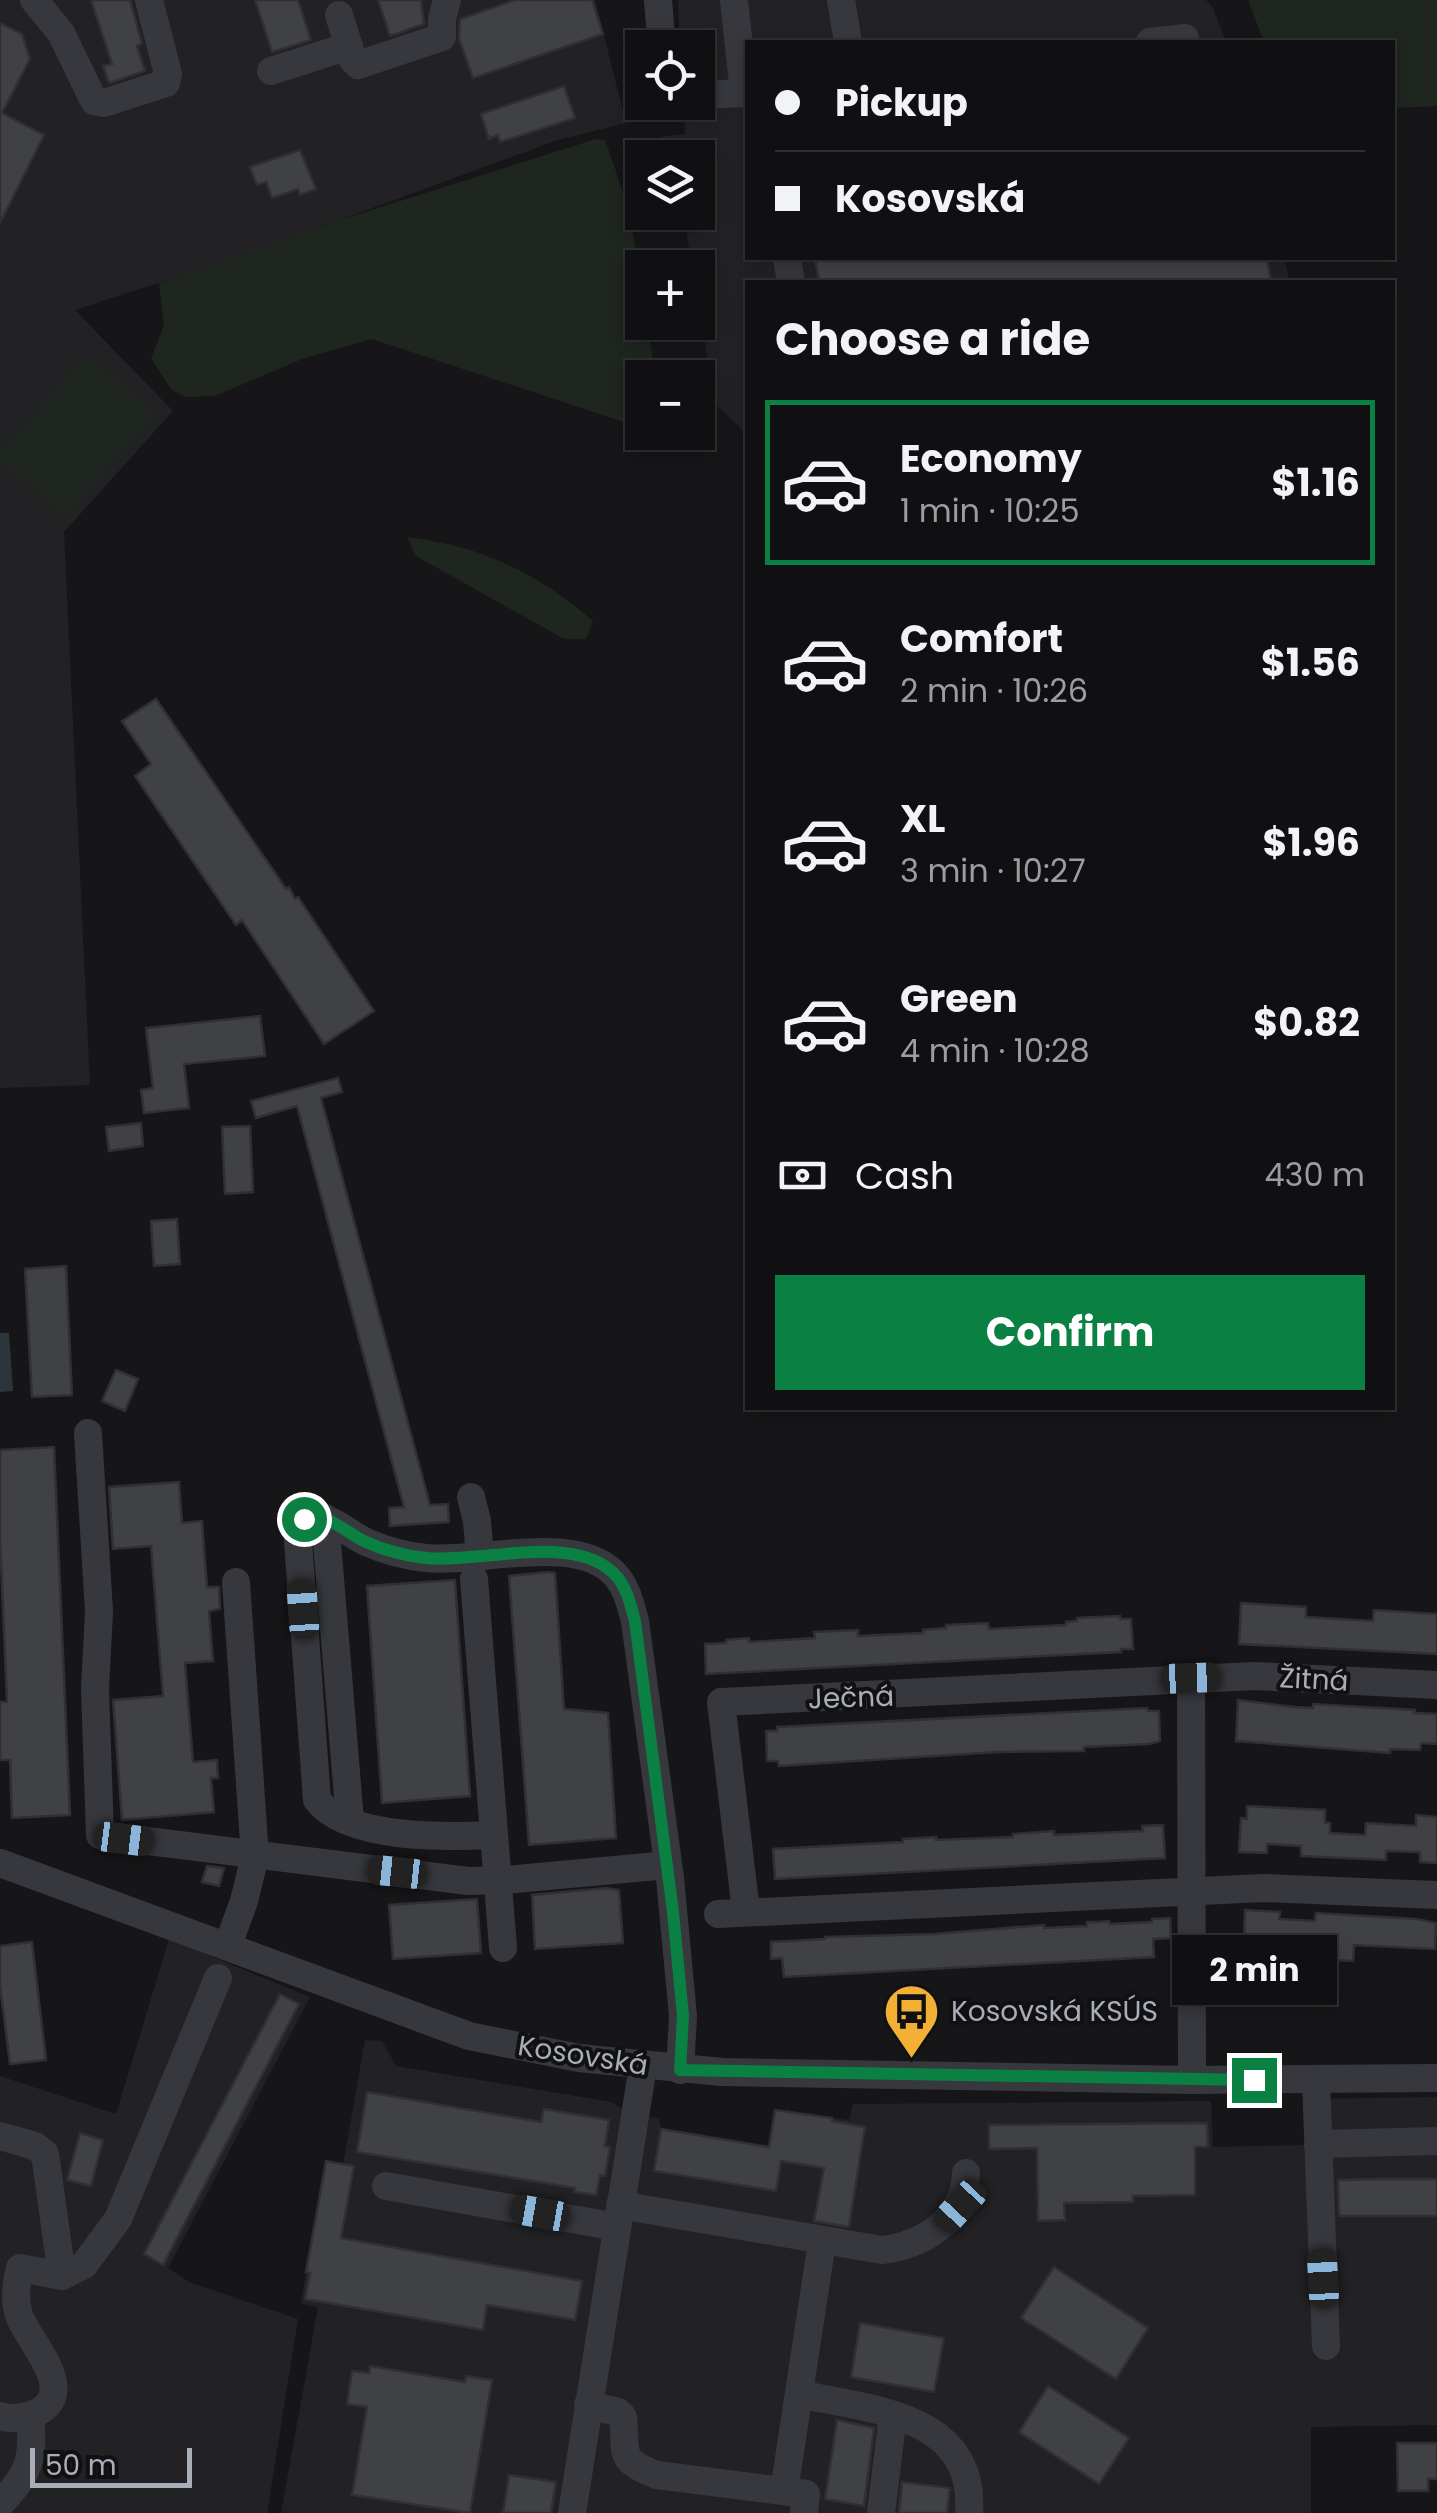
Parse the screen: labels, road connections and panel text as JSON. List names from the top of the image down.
{
  "streets": {
    "street": ["Žitná", "Ječná", "Kosovská"]
  },
  "crossings": [
    ["Žitná", "Ječná"]
  ],
  "places": {
    "bus stop": ["Kosovská KSÚS"]
  },
  "scale_bar": "50 m",
  "page": {
    "map_buttons": ["+", "−"],
    "banner": ["Pickup", "Kosovská"],
    "heading": "Choose a ride",
    "list": [
      {
        "name": "Economy",
        "note": "1 min · 10:25",
        "value": "$1.16"
      },
      {
        "name": "Comfort",
        "note": "2 min · 10:26",
        "value": "$1.56"
      },
      {
        "name": "XL",
        "note": "3 min · 10:27",
        "value": "$1.96"
      },
      {
        "name": "Green",
        "note": "4 min · 10:28",
        "value": "$0.82"
      }
    ],
    "pay": ["Cash", "430 m"],
    "buttons": "Confirm",
    "bubble": "2 min",
    "scale": "50 m"
  }
}
